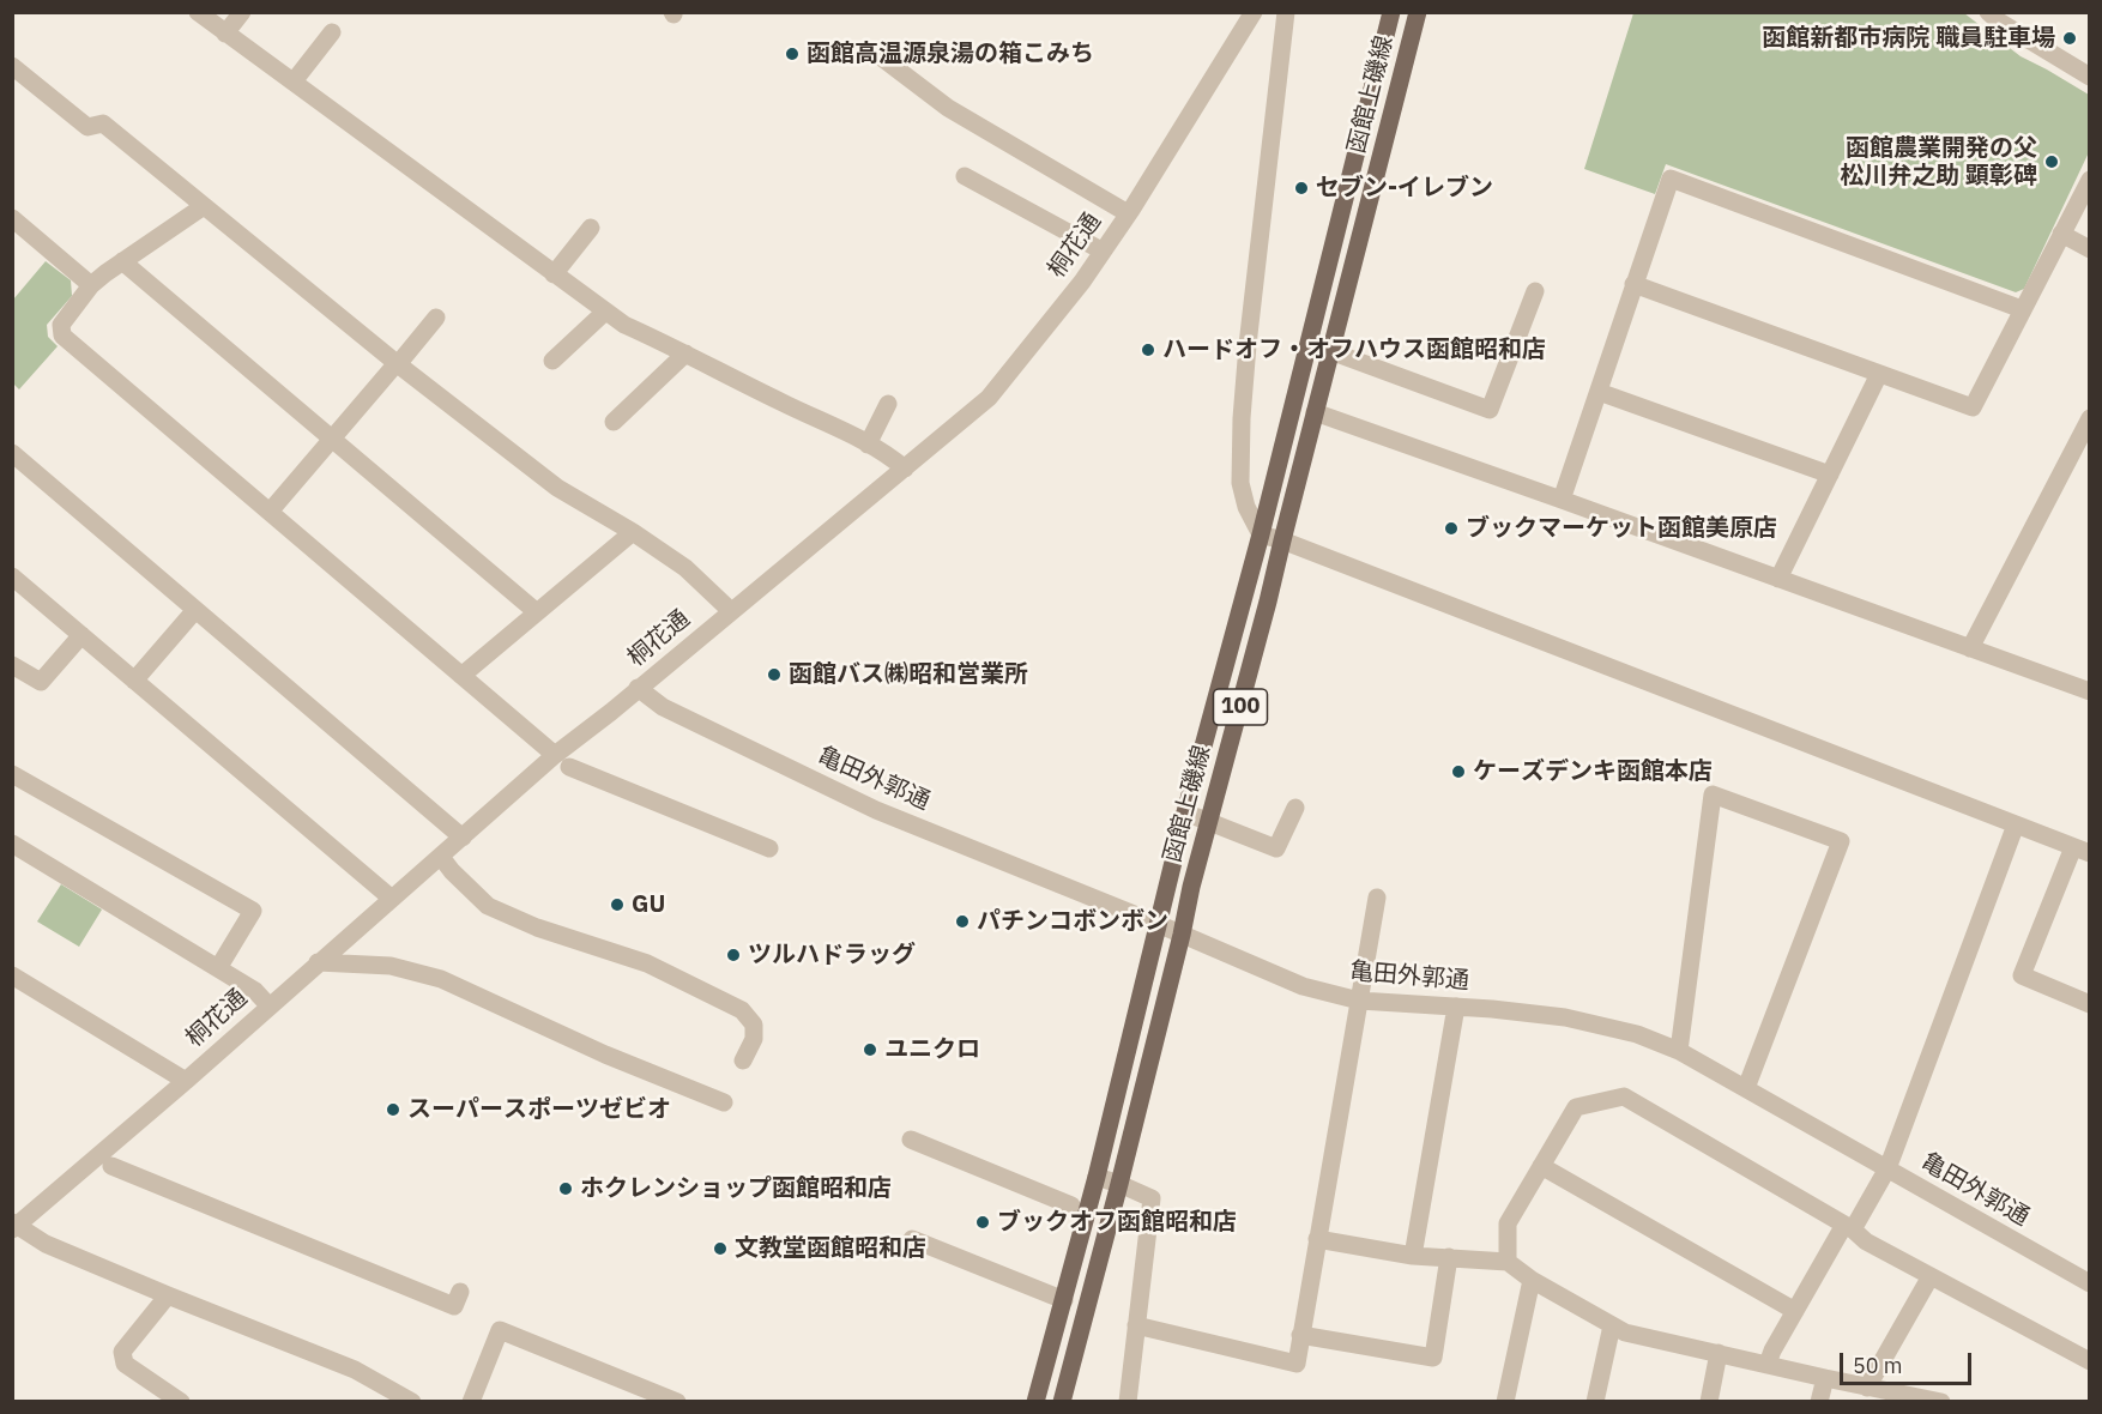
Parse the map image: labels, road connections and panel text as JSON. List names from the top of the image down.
{
  "streets": {
    "main road": ["函館上磯線", "100"],
    "street": ["桐花通", "亀田外郭通"]
  },
  "crossings": [
    ["函館上磯線", "亀田外郭通"],
    ["桐花通", "亀田外郭通"]
  ],
  "places": [
    "函館新都市病院 職員駐車場",
    "函館高温源泉湯の箱こみち",
    "函館農業開発の父 松川弁之助 顕彰碑",
    "セブン-イレブン",
    "ハードオフ・オフハウス函館昭和店",
    "ブックマーケット函館美原店",
    "函館バス㈱昭和営業所",
    "ケーズデンキ函館本店",
    "GU",
    "パチンコボンボン",
    "ツルハドラッグ",
    "ユニクロ",
    "スーパースポーツゼビオ",
    "ホクレンショップ函館昭和店",
    "ブックオフ函館昭和店",
    "文教堂函館昭和店"
  ],
  "scale_bar": "50 m"
}
